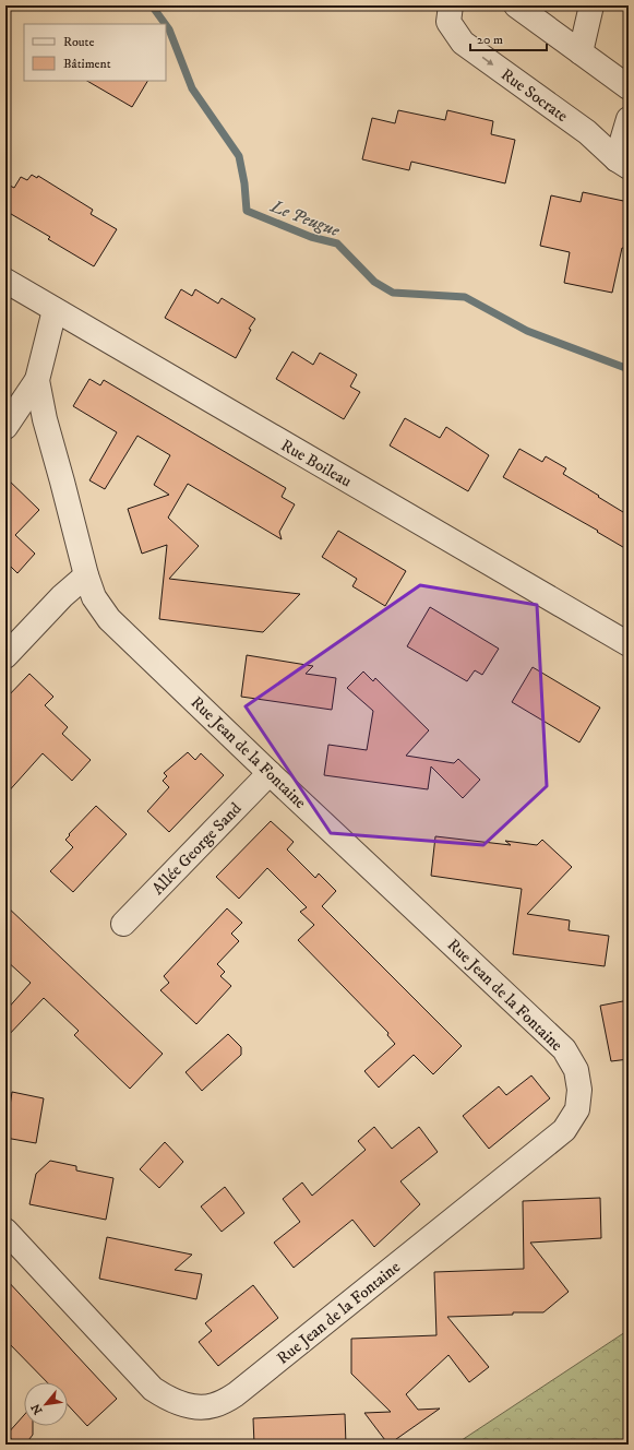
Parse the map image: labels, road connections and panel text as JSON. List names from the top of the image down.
{
  "streets": {
    "street": [
      "Rue Socrate",
      "Rue Boileau",
      "Rue Jean de la Fontaine",
      "Allée George Sand"
    ]
  },
  "crossings": [
    ["Rue Boileau", "Rue Jean de la Fontaine"],
    ["Rue Jean de la Fontaine", "Allée George Sand"]
  ],
  "water": ["Le Peugue"],
  "legend": ["Route", "Bâtiment"],
  "scale_bar": "20 m",
  "north": "bottom left"
}
